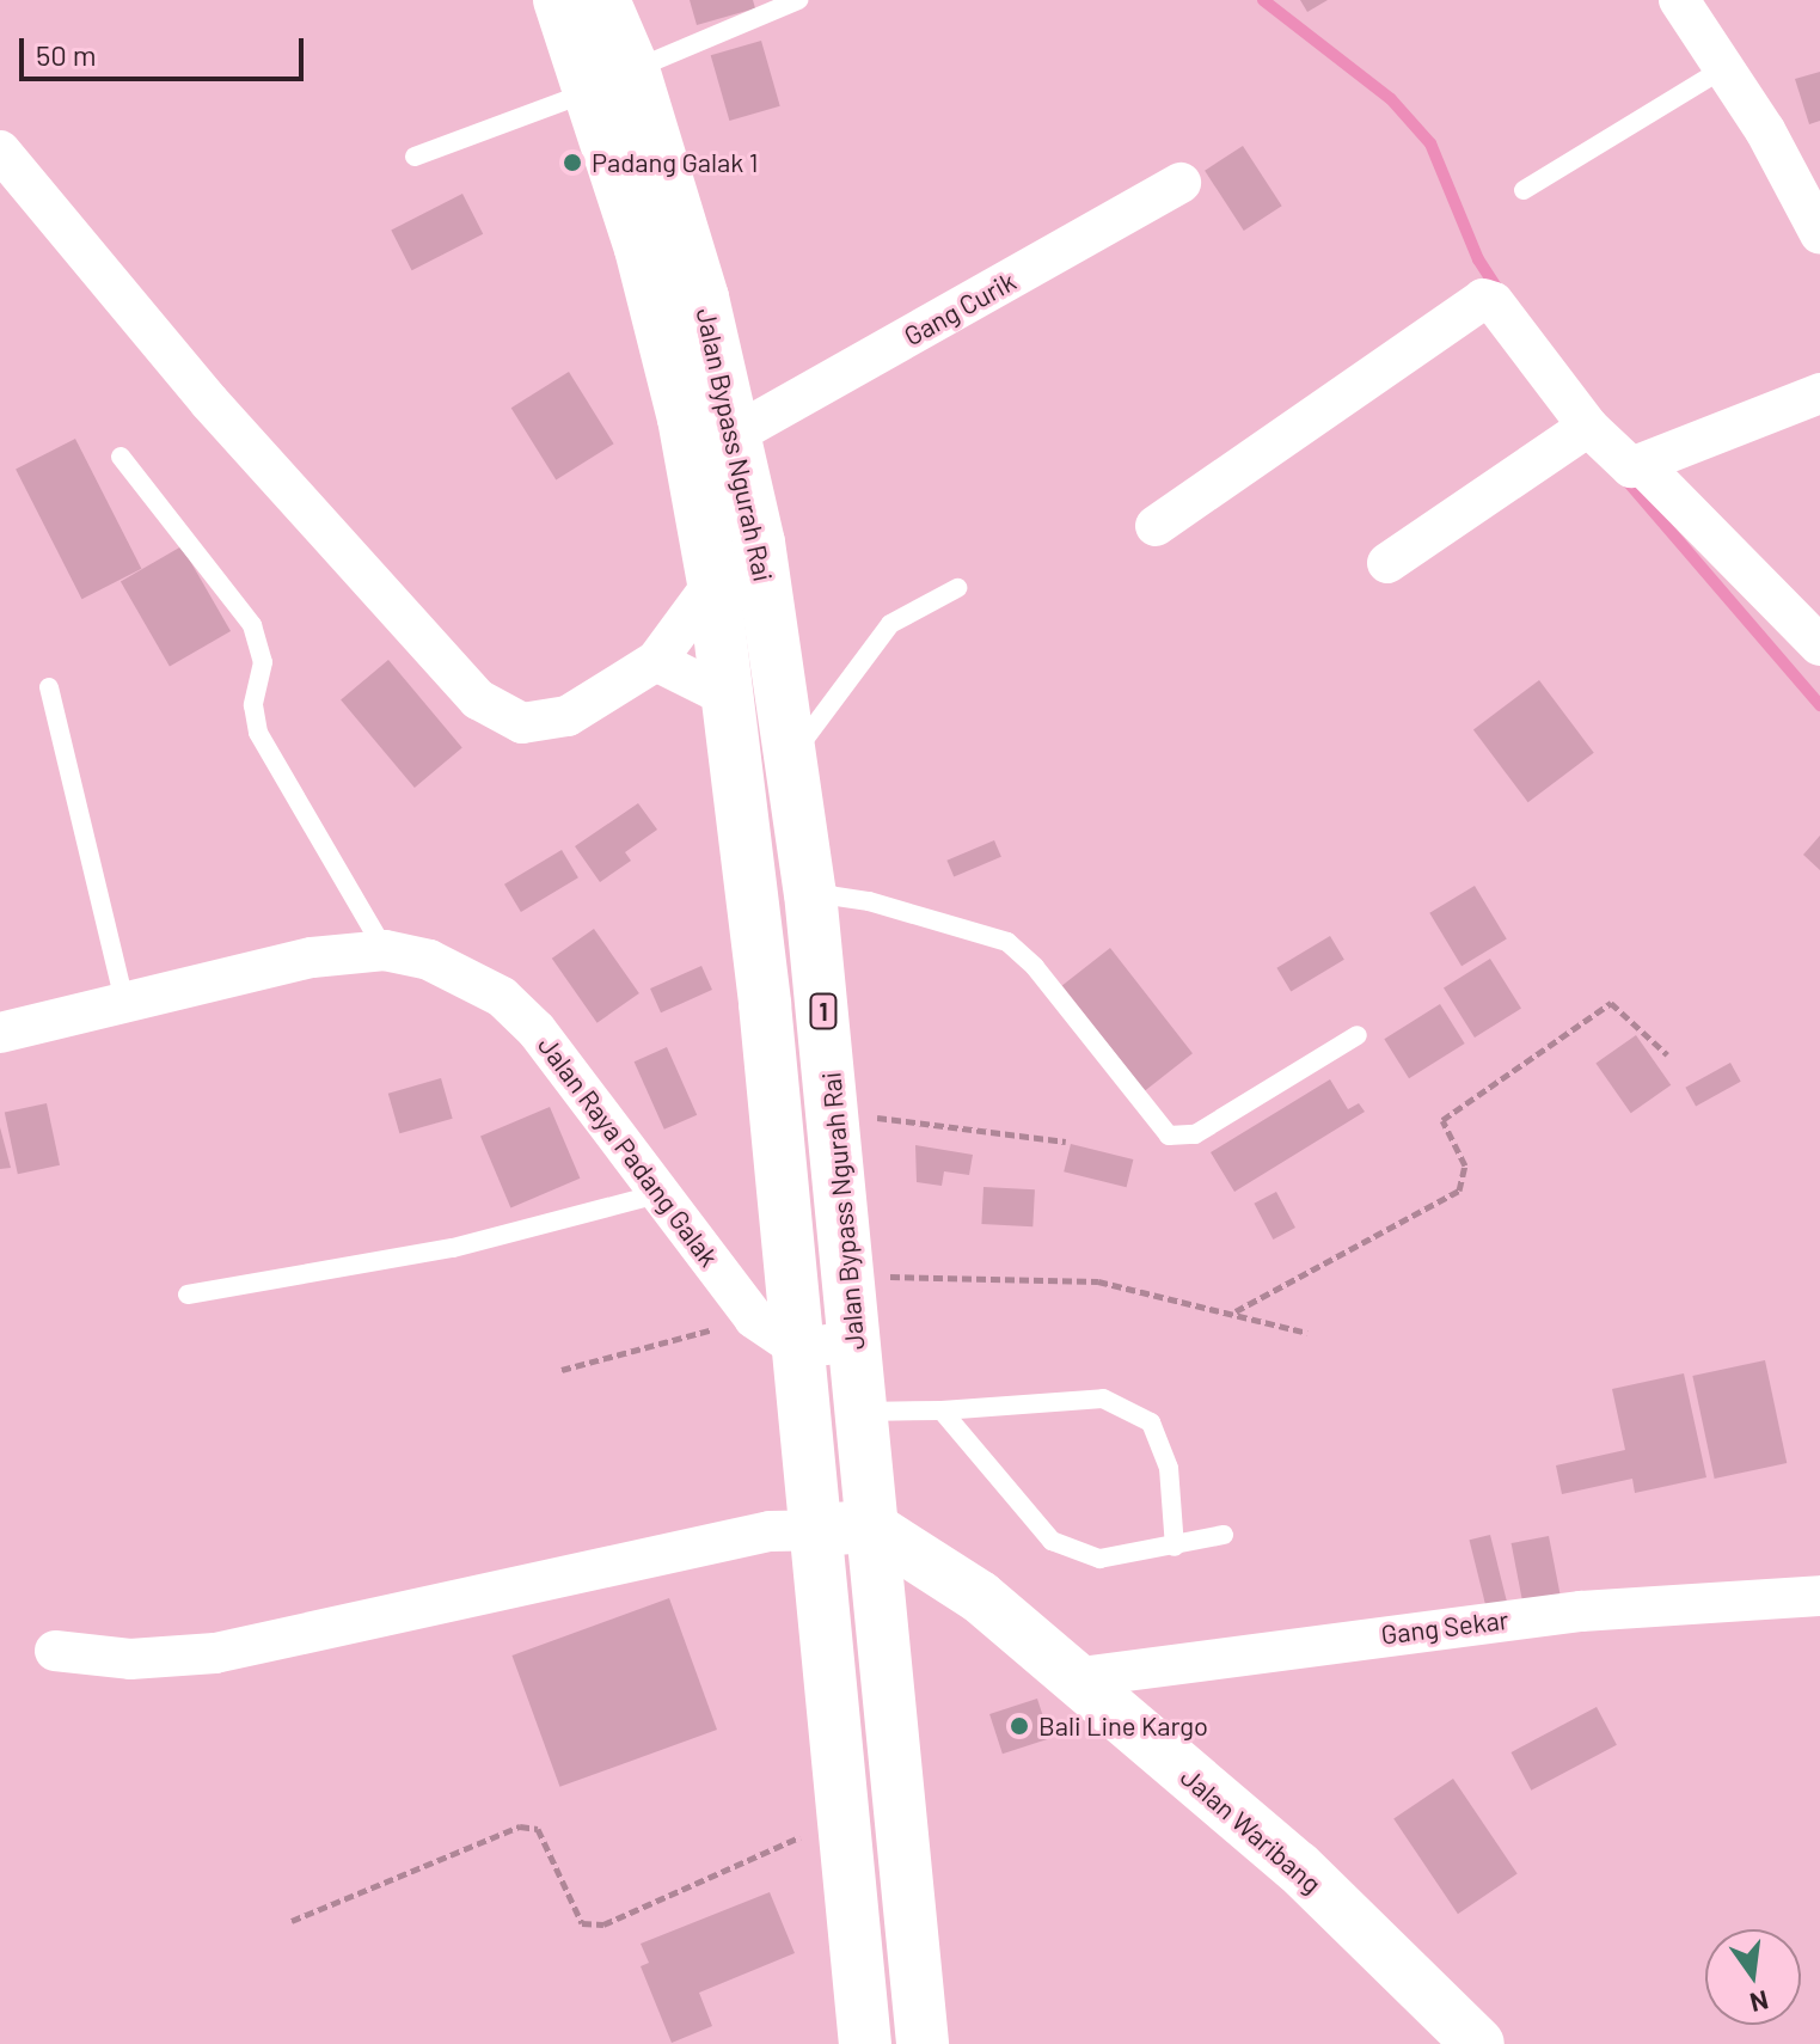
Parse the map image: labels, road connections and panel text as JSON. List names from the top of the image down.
{
  "streets": {
    "main road": ["Jalan Bypass Ngurah Rai", "1", "Jalan Waribang"],
    "street": ["Gang Curik", "Jalan Raya Padang Galak", "Gang Sekar"]
  },
  "crossings": [
    ["Gang Curik", "Jalan Bypass Ngurah Rai"],
    ["Jalan Bypass Ngurah Rai", "Jalan Raya Padang Galak"],
    ["Jalan Bypass Ngurah Rai", "Jalan Waribang"],
    ["Gang Sekar", "Jalan Waribang"]
  ],
  "places": ["Padang Galak 1", "Bali Line Kargo"],
  "scale_bar": "50 m",
  "north": "bottom"
}
